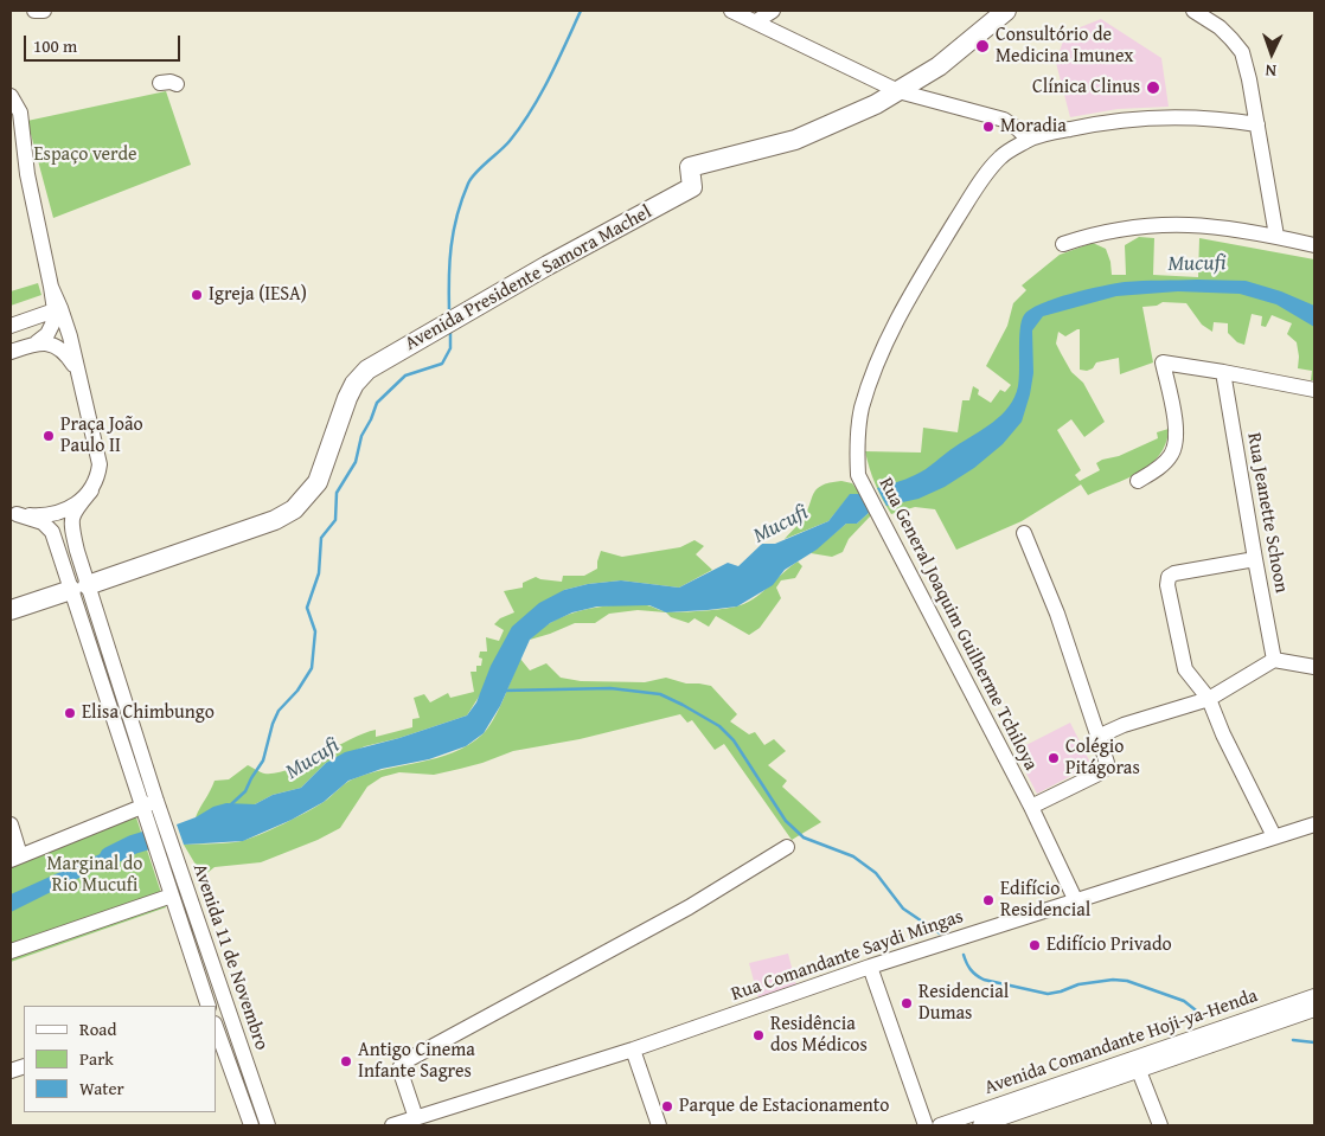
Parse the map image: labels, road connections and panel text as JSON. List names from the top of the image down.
{
  "streets": {
    "main road": ["Avenida Presidente Samora Machel"],
    "street": [
      "Rua Jeanette Schoon",
      "Rua General Joaquim Guilherme Tchiloya",
      "Rua Comandante Saydi Mingas",
      "Avenida 11 de Novembro",
      "Avenida Comandante Hoji-ya-Henda"
    ]
  },
  "crossings": [
    ["Avenida Presidente Samora Machel", "Avenida 11 de Novembro"],
    ["Rua General Joaquim Guilherme Tchiloya", "Rua Comandante Saydi Mingas"]
  ],
  "water": ["Mucufi"],
  "parks": ["Espaço verde", "Marginal do Rio Mucufi"],
  "places": [
    "Consultório de Medicina Imunex",
    "Clínica Clinus",
    "Moradia",
    "Igreja (IESA)",
    "Praça João Paulo II",
    "Elisa Chimbungo",
    "Colégio Pitágoras",
    "Edifício Residencial",
    "Edifício Privado",
    "Residencial Dumas",
    "Residência dos Médicos",
    "Antigo Cinema Infante Sagres",
    "Parque de Estacionamento"
  ],
  "legend": ["Road", "Park", "Water"],
  "scale_bar": "100 m",
  "north": "bottom"
}
